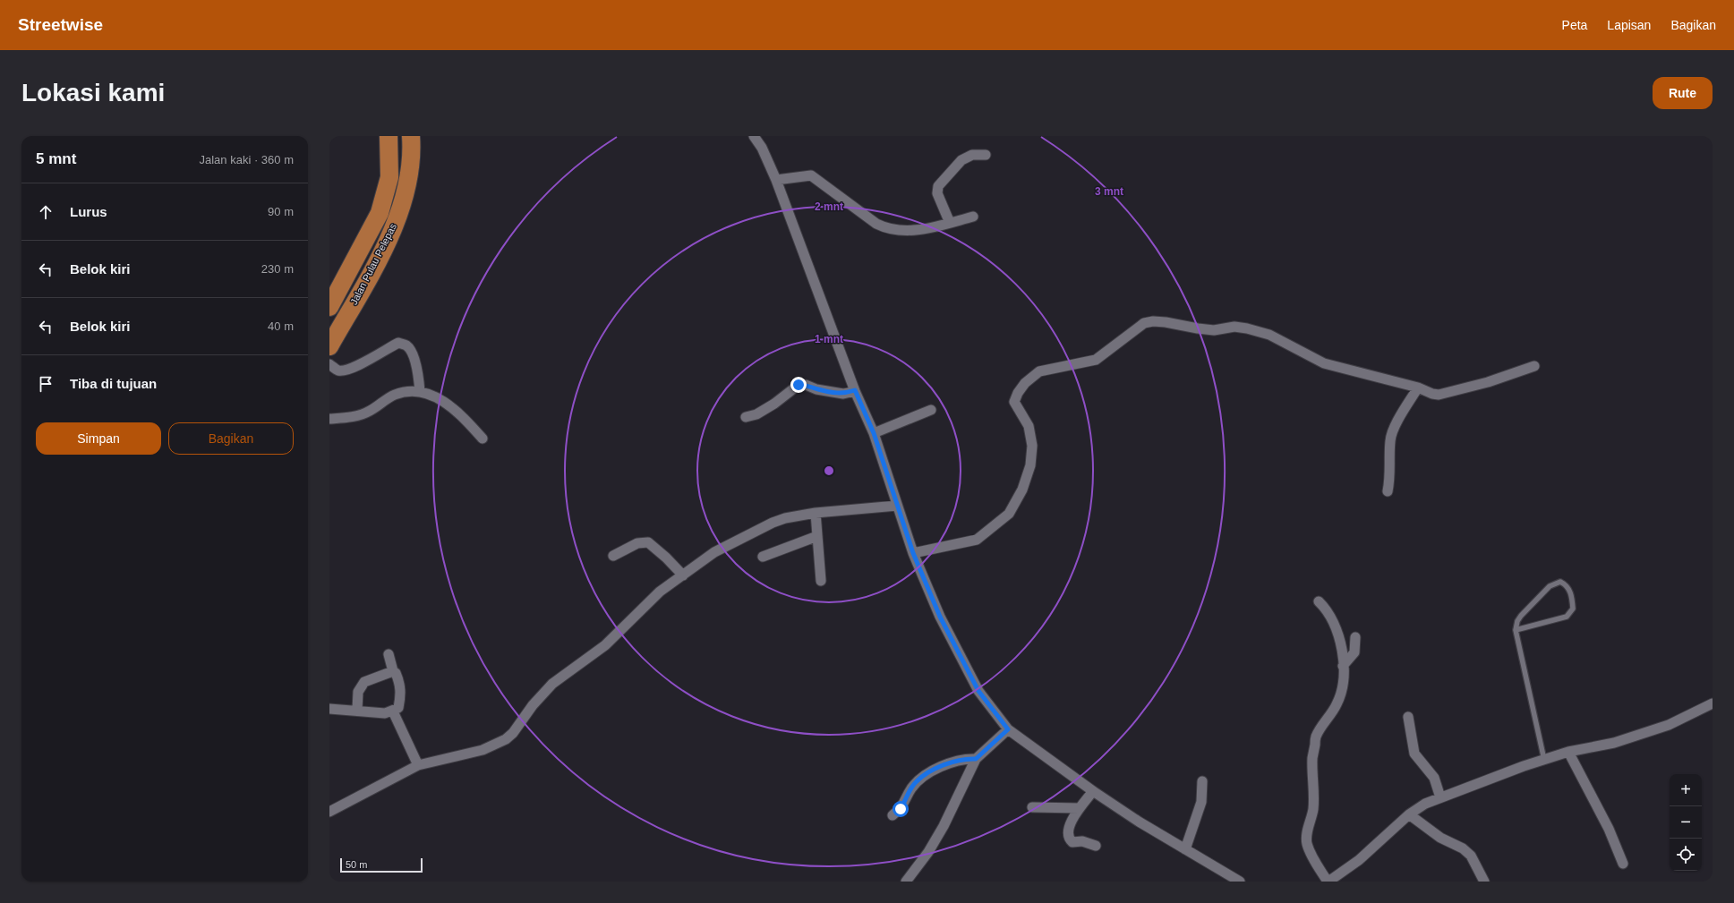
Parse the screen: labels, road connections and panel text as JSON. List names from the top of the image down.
{
  "streets": {
    "highway": ["Jalan Pulau Pelepas"]
  },
  "scale_bar": "50 m",
  "page": {
    "header": "Streetwise",
    "nav": ["Peta", "Lapisan", "Bagikan"],
    "buttons": [
      "Rute",
      ["Simpan", "Bagikan"]
    ],
    "title": "Lokasi kami",
    "heading": ["5 mnt", "Jalan kaki · 360 m"],
    "list": [
      ["Lurus", "90 m"],
      ["Belok kiri", "230 m"],
      ["Belok kiri", "40 m"],
      "Tiba di tujuan"
    ],
    "map_buttons": ["+", "−"],
    "scale": "50 m"
  },
  "rings": ["3 mnt", "2 mnt", "1 mnt"]
}
